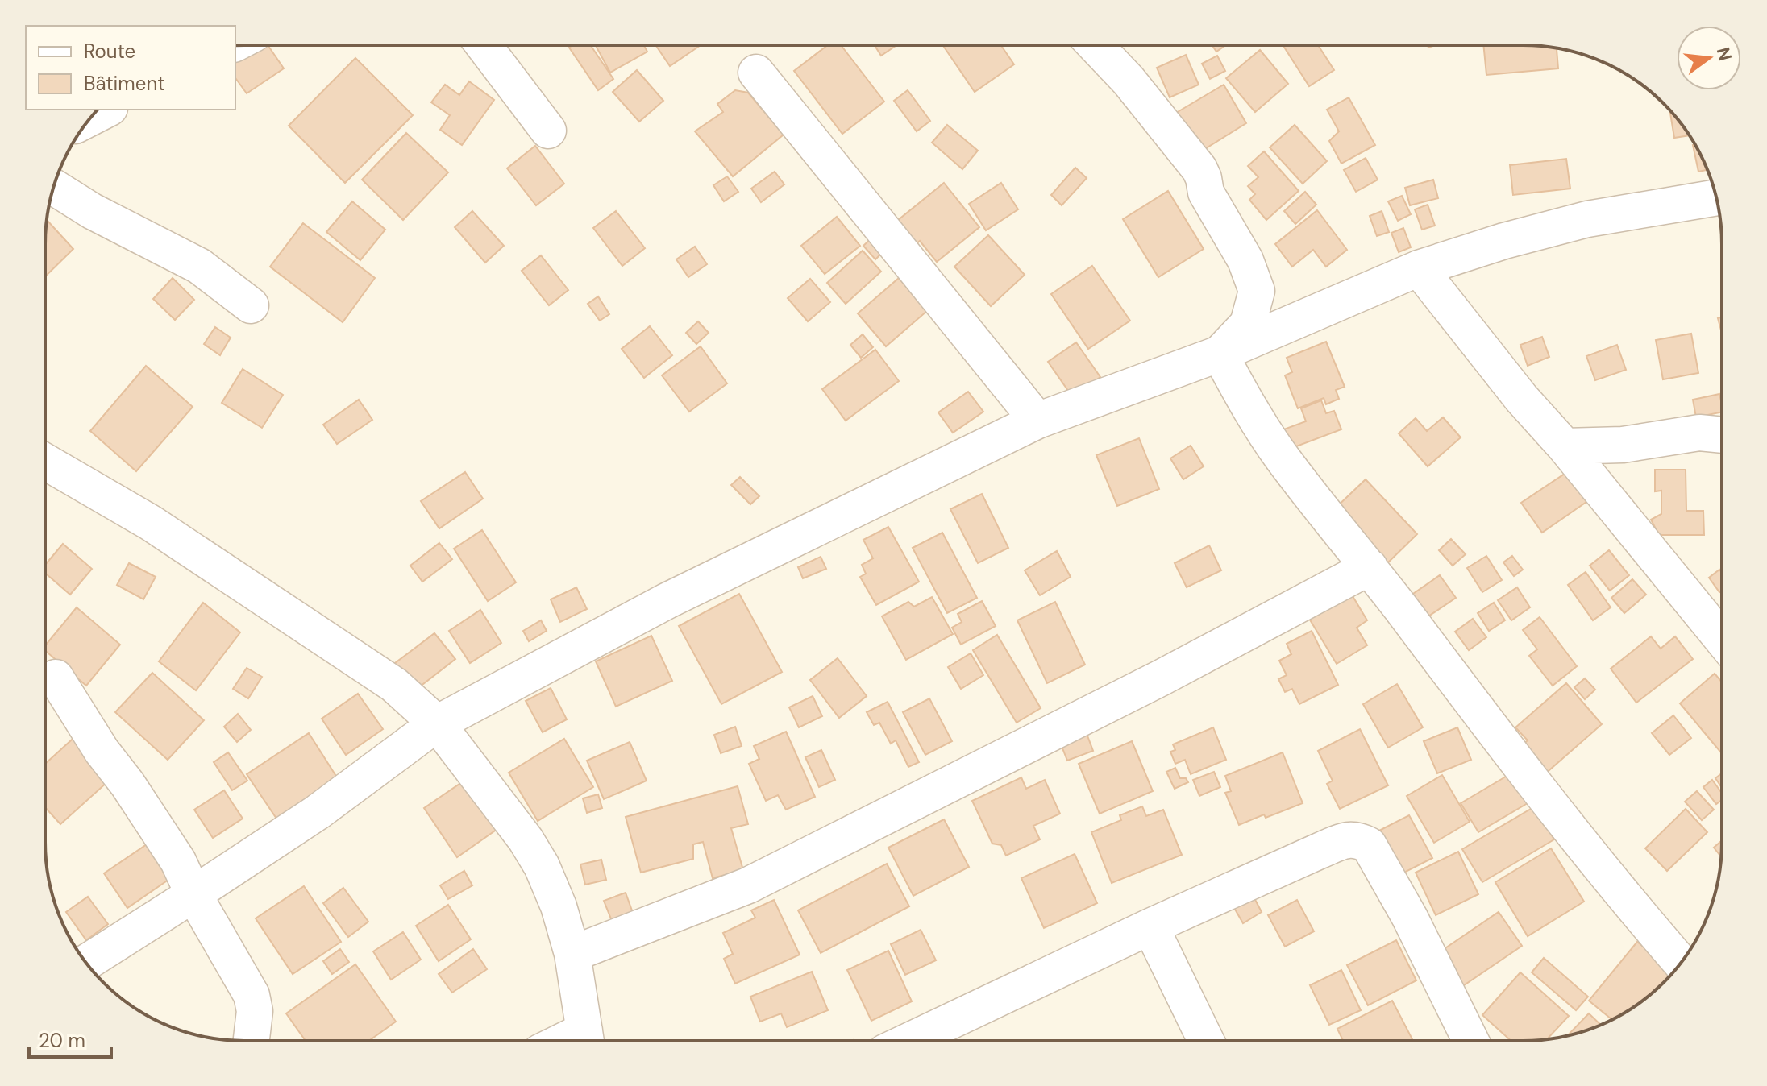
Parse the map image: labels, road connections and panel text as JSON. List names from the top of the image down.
{
  "legend": ["Route", "Bâtiment"],
  "scale_bar": "20 m",
  "north": "right"
}
